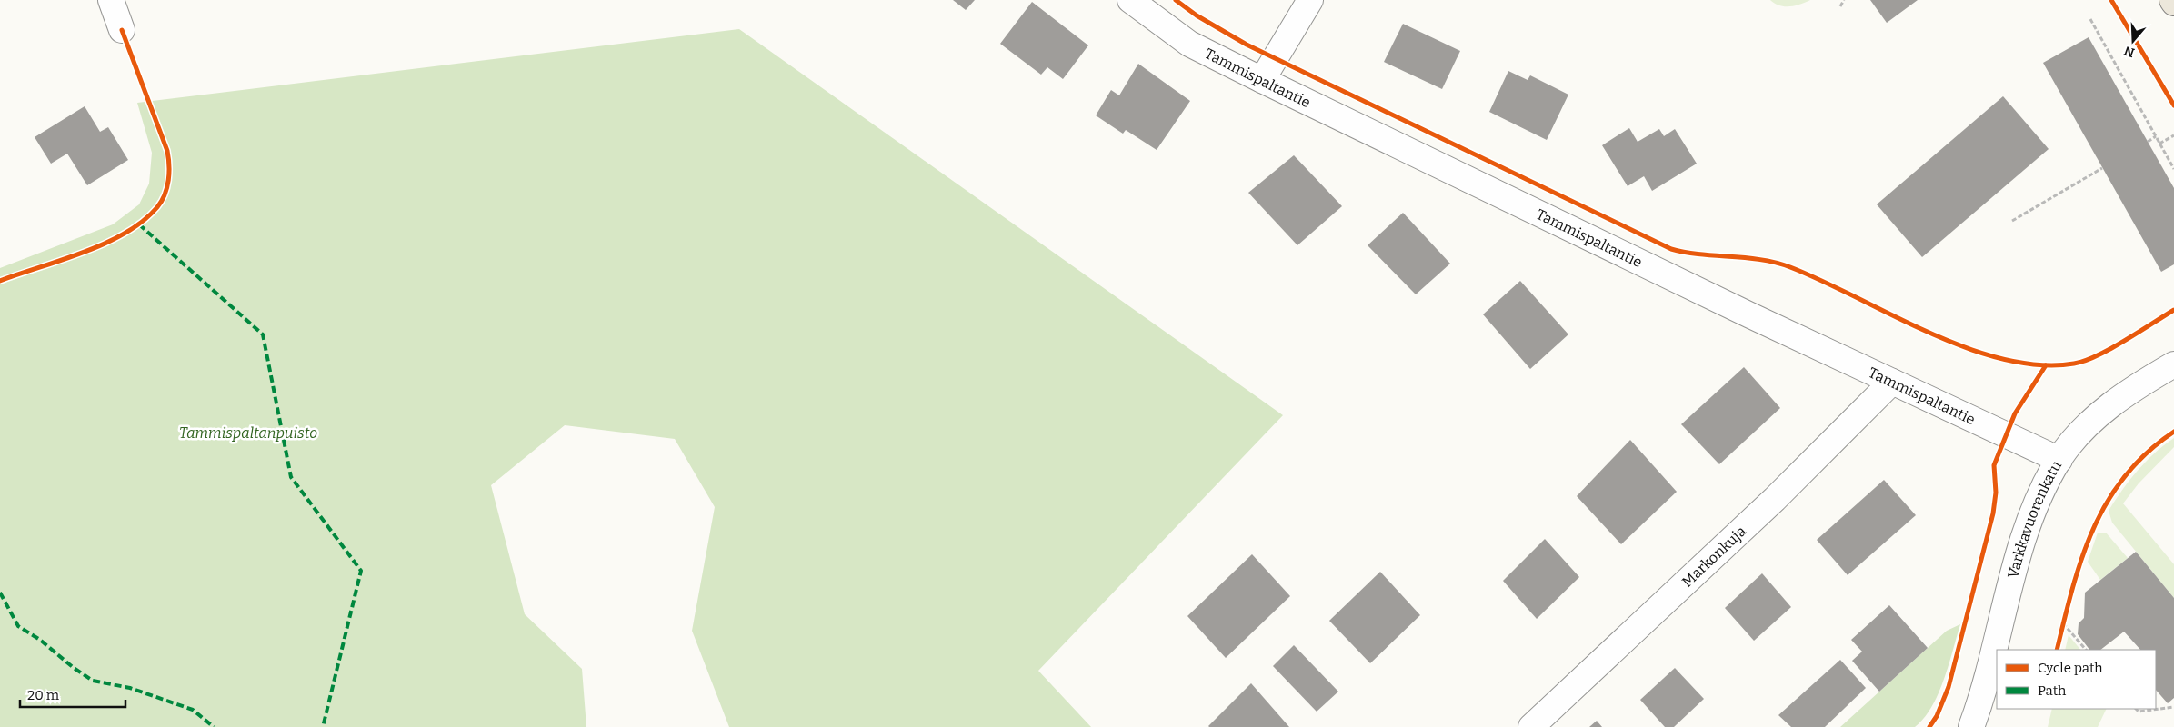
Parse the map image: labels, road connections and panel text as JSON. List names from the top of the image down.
{
  "streets": {
    "street": ["Tammispaltantie", "Varkkavuorenkatu", "Markonkuja"]
  },
  "crossings": [
    ["Tammispaltantie", "Varkkavuorenkatu"],
    ["Tammispaltantie", "Markonkuja"]
  ],
  "parks": ["Tammispaltanpuisto"],
  "legend": ["Cycle path", "Path"],
  "scale_bar": "20 m",
  "north": "bottom"
}
